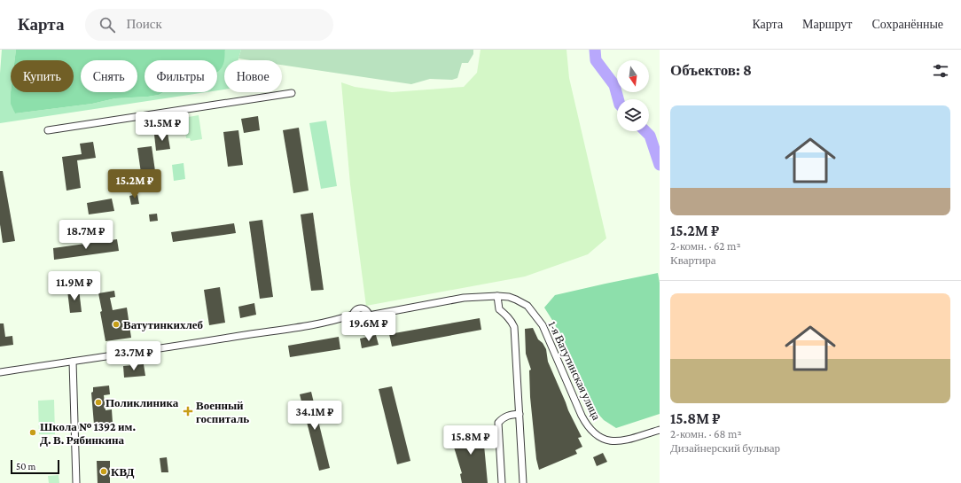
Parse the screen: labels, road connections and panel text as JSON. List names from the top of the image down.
{
  "streets": {
    "street": ["1-я Ватутинская улица"]
  },
  "places": {
    "other": [
      "Ватутинкихлеб",
      "Поликлиника",
      "Школа № 1392 им. Д. В. Рябинкина",
      "КВД"
    ],
    "health": ["Военный госпиталь"]
  },
  "scale_bar": "50 m",
  "north": "bottom",
  "page": {
    "header": "Карта",
    "search": "Поиск",
    "nav": ["Карта", "Маршрут", "Сохранённые"],
    "heading": "Объектов: 8",
    "chip": [
      "Купить",
      "Снять",
      "Фильтры",
      "Новое"
    ],
    "list": [
      {
        "name": "15.2M ₽",
        "note": "2-комн. · 62 m² · Квартира"
      },
      {
        "name": "15.8M ₽",
        "note": "2-комн. · 68 m² · Дизайнерский бульвар"
      }
    ],
    "price": [
      "31.5M ₽",
      "15.2M ₽",
      "18.7M ₽",
      "11.9M ₽",
      "19.6M ₽",
      "23.7M ₽",
      "34.1M ₽",
      "15.8M ₽"
    ],
    "scale": "50 m"
  }
}
